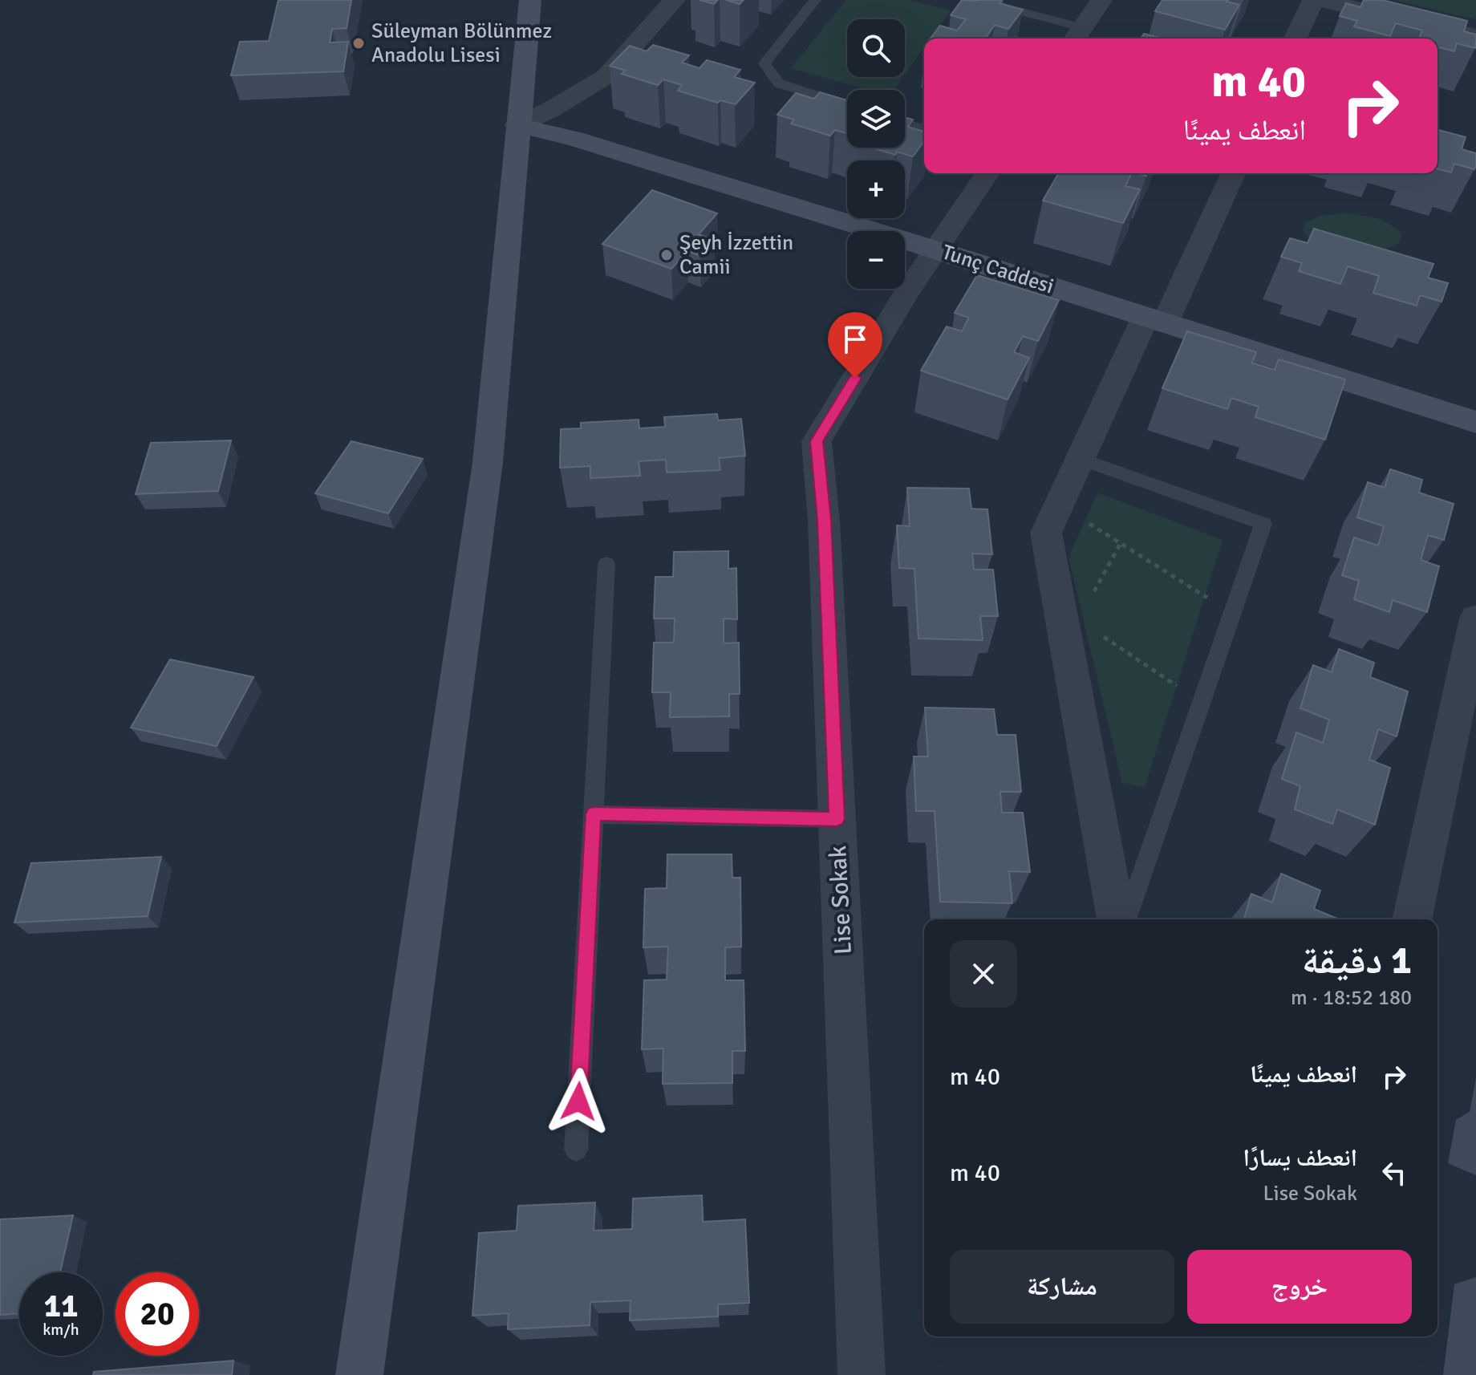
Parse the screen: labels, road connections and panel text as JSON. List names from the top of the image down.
{
  "streets": {
    "street": ["Tunç Caddesi", "Lise Sokak"]
  },
  "crossings": [
    ["Tunç Caddesi", "Lise Sokak"]
  ],
  "places": ["Süleyman Bölünmez Anadolu Lisesi", "Şeyh İzzettin Camii"],
  "page": {
    "map_buttons": ["+", "−"],
    "turn": ["40 m", "انعطف يمينًا"],
    "heading": ["1 دقيقة", "180 m · 18:52"],
    "list": [
      {
        "name": "انعطف يمينًا",
        "value": "40 m"
      },
      {
        "name": "انعطف يسارًا",
        "note": "Lise Sokak",
        "value": "40 m"
      }
    ],
    "buttons": ["خروج", "مشاركة"],
    "speed": "11 km/h",
    "limit": "20"
  }
}
